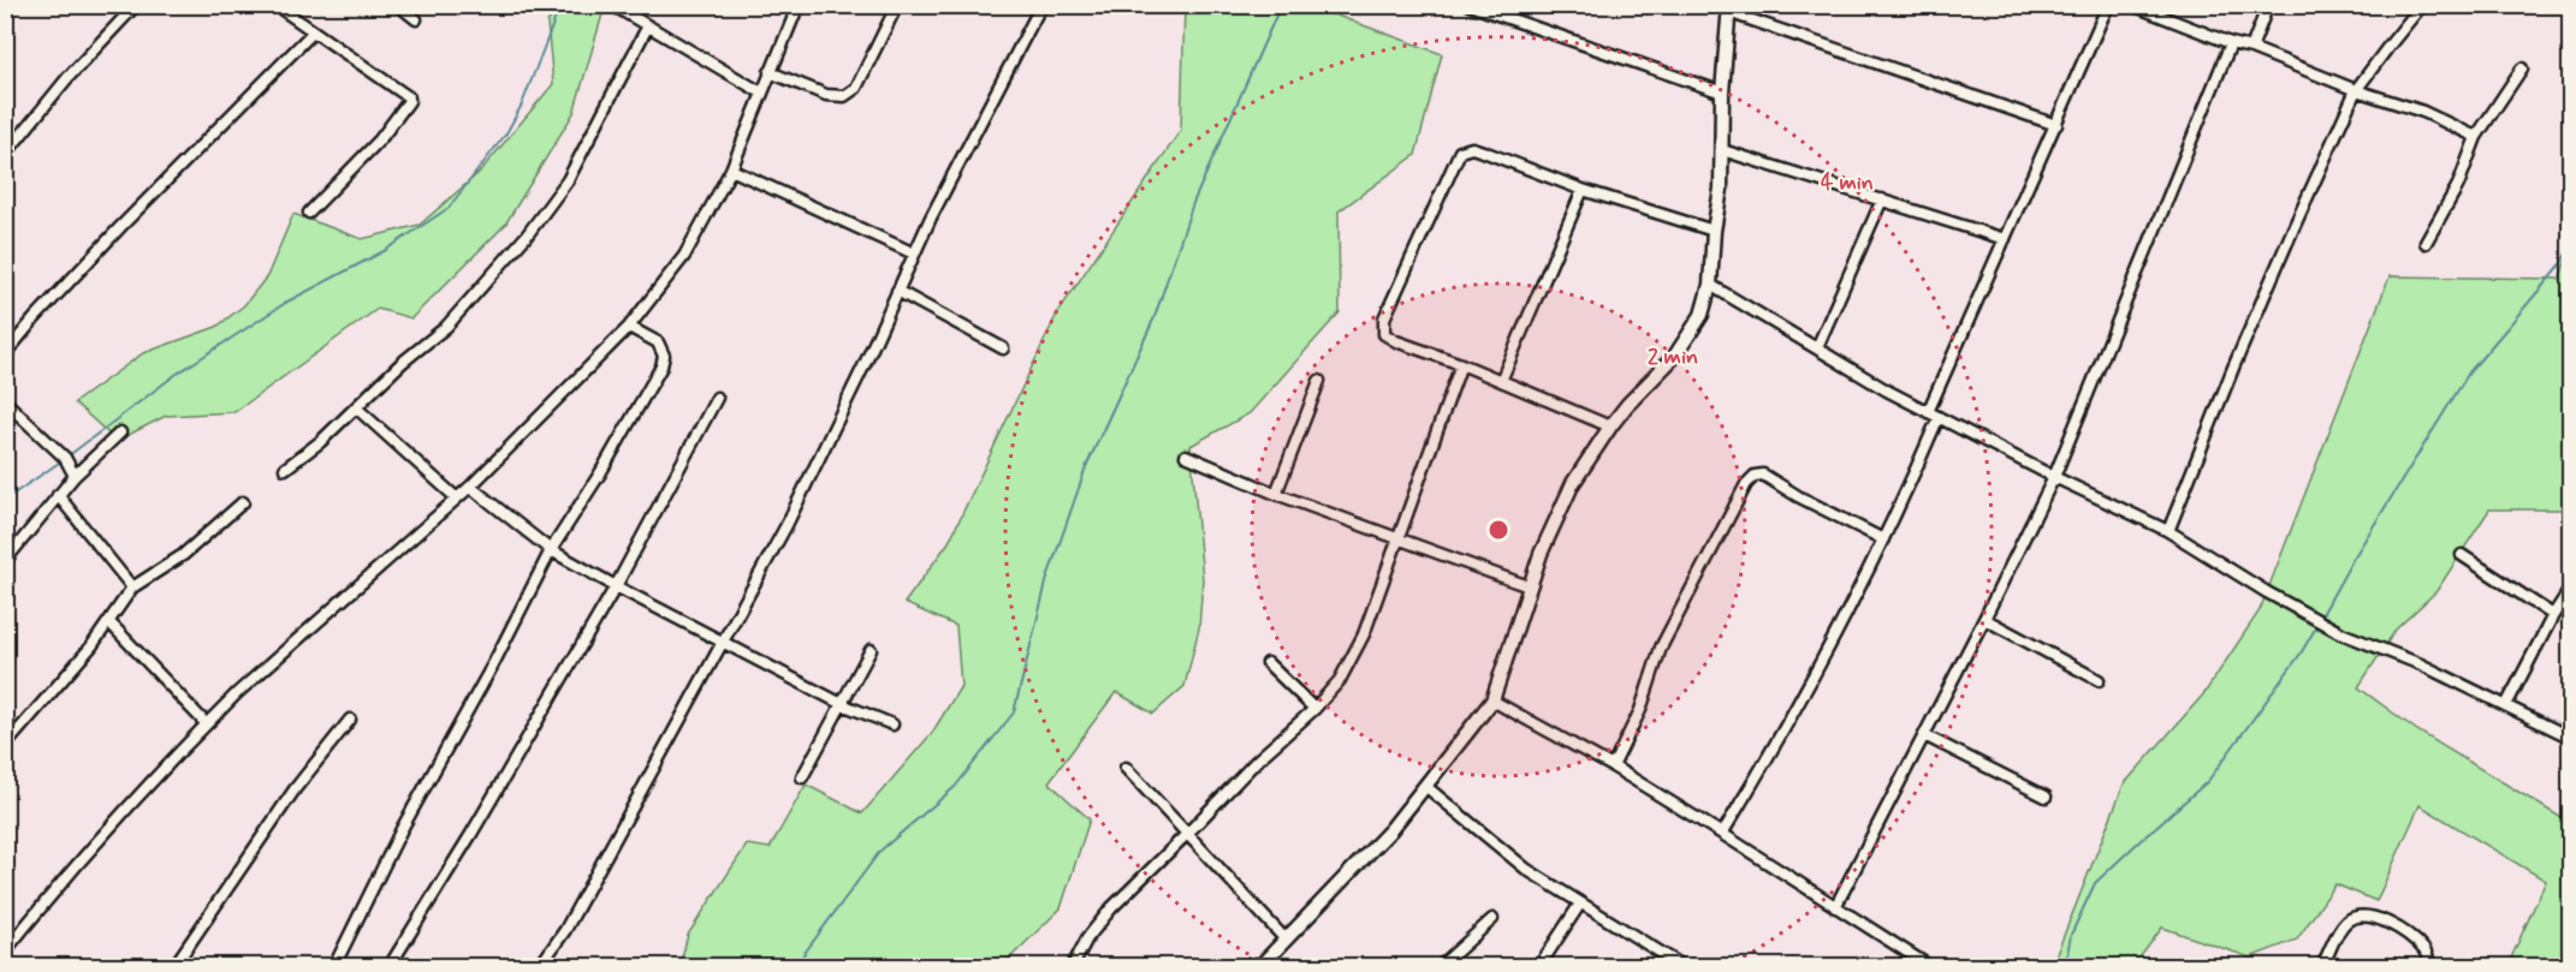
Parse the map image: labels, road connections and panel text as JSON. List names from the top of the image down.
{
  "rings": ["4 min", "2 min"]
}
